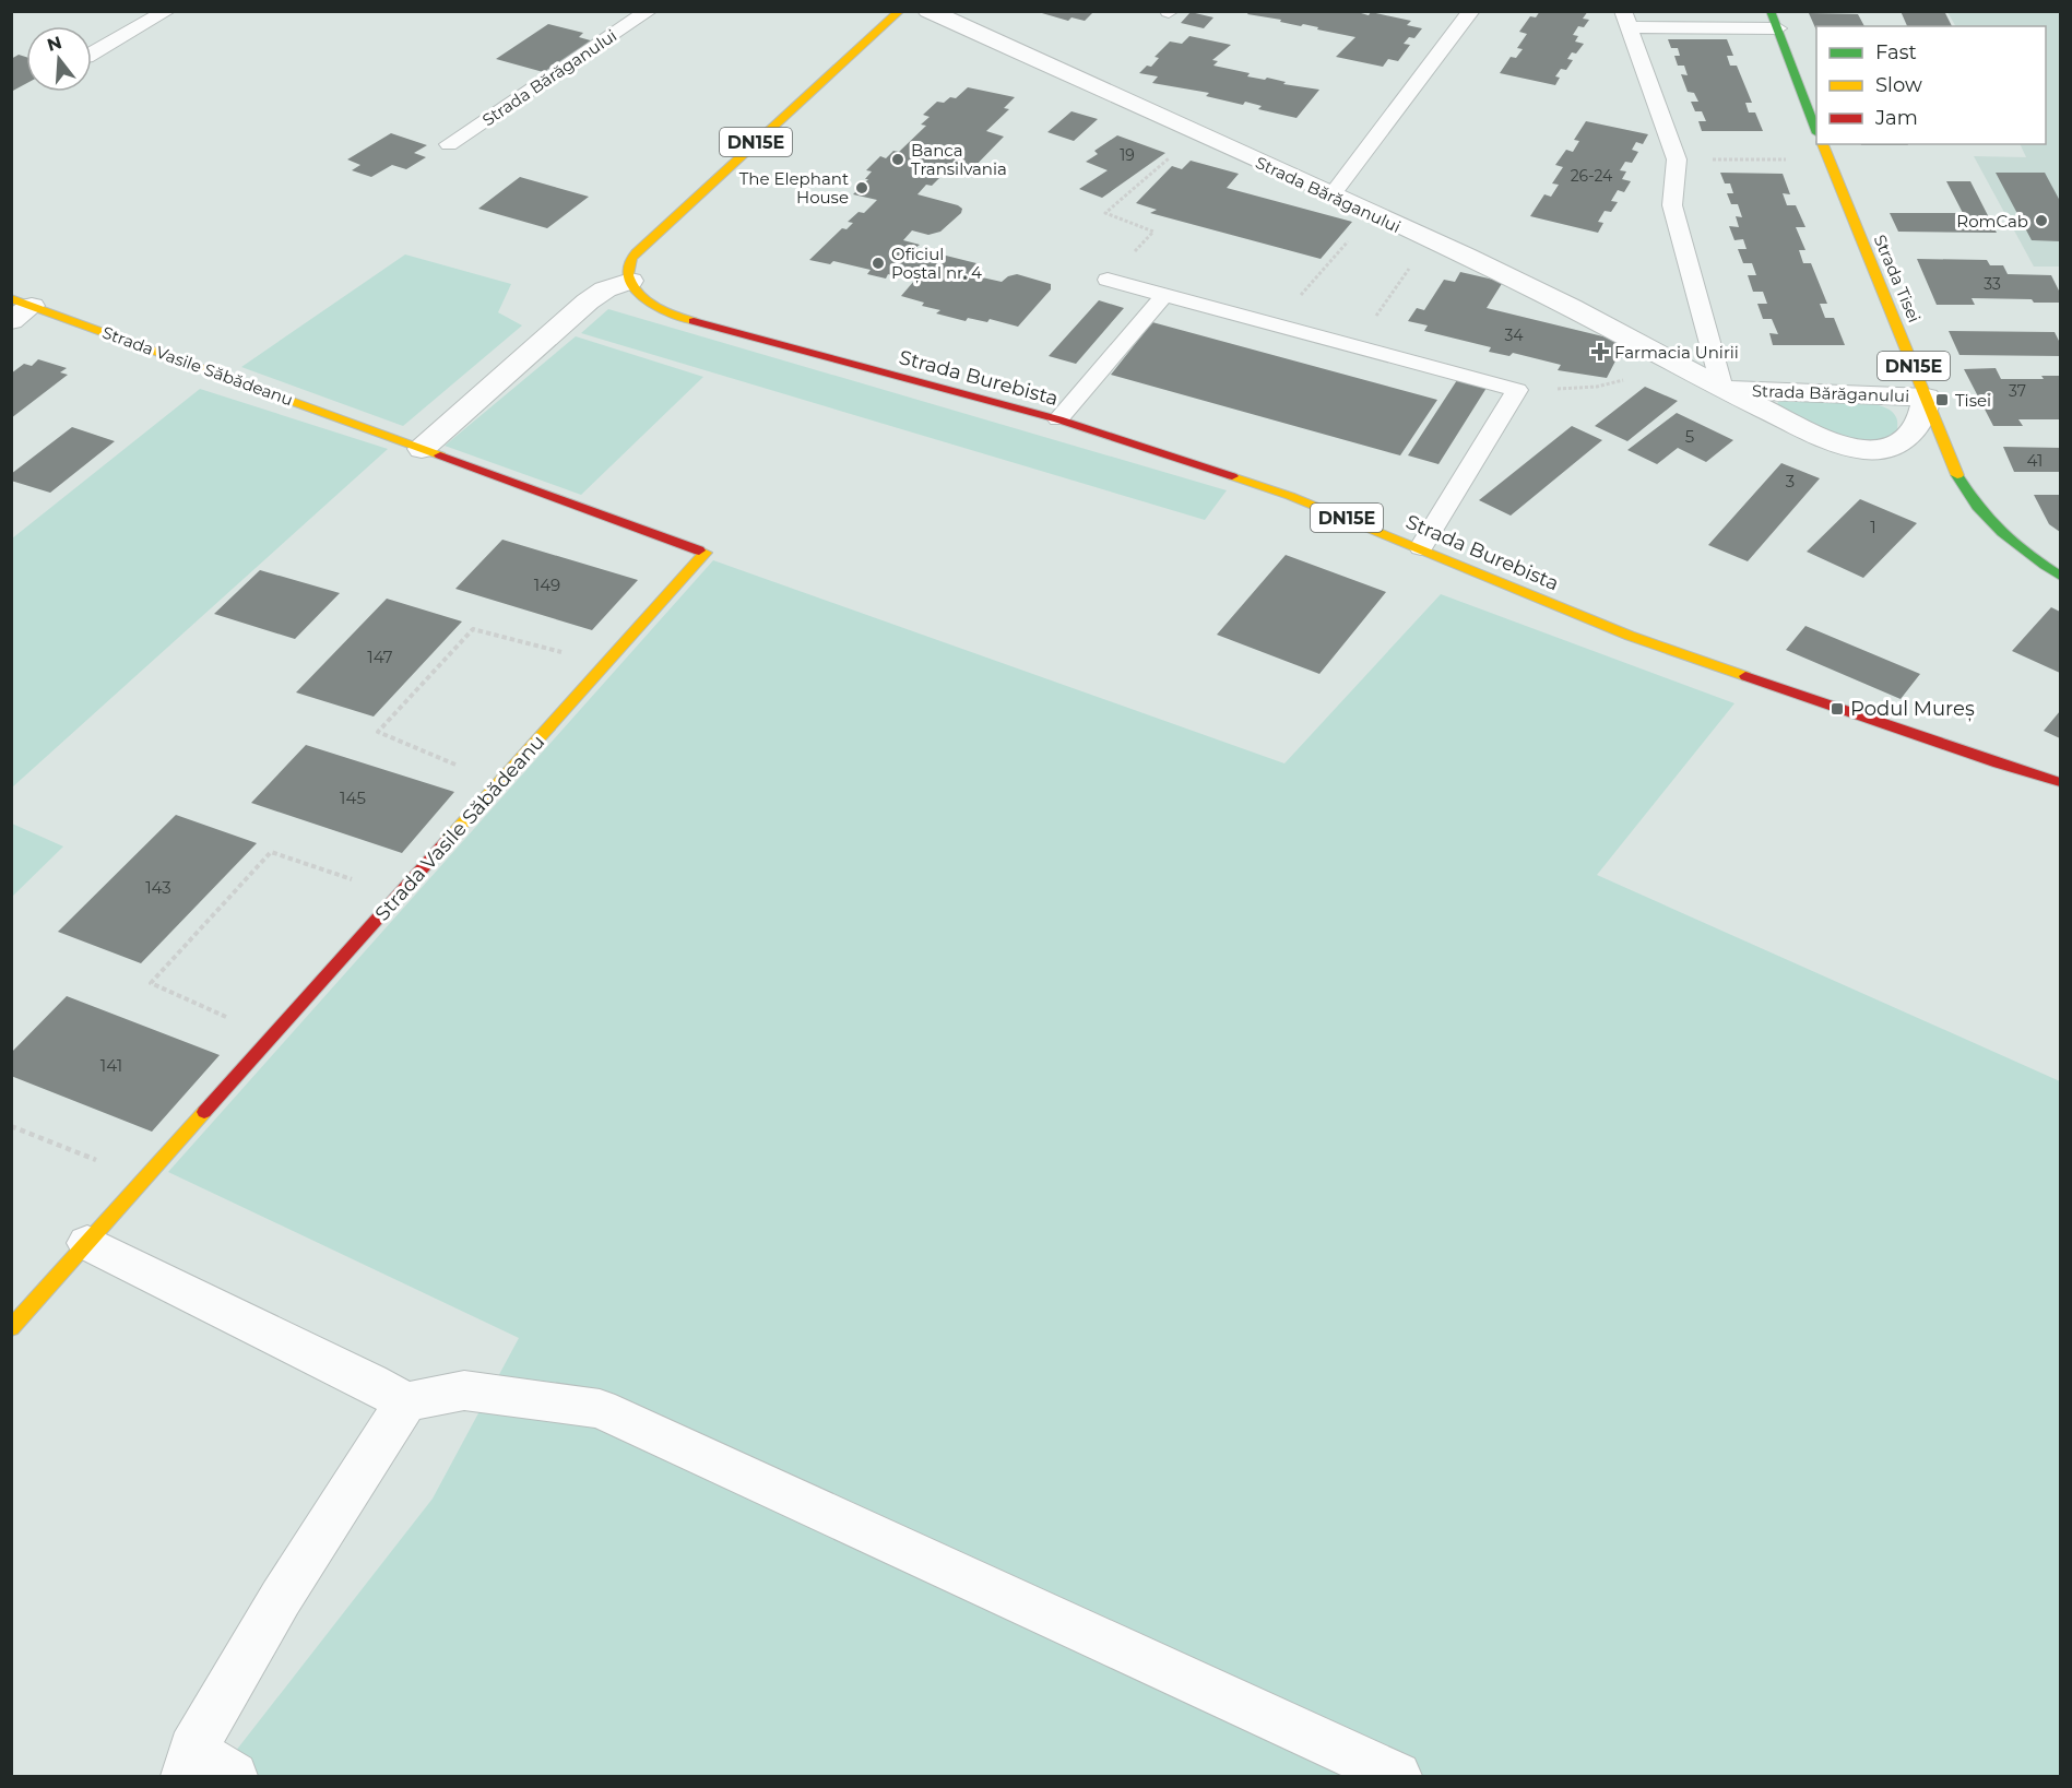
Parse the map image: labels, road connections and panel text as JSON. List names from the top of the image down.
{
  "streets": {
    "main road": [
      "DN15E",
      "Strada Tisei",
      "Strada Vasile Săbădeanu",
      "Strada Burebista"
    ],
    "street": ["Strada Bărăganului"]
  },
  "crossings": [
    ["Strada Bărăganului", "Strada Tisei"],
    ["DN15E", "Strada Burebista"]
  ],
  "places": {
    "other": [
      "Banca Transilvania",
      "The Elephant House",
      "RomCab",
      "Oficiul Poștal nr. 4"
    ],
    "health": ["Farmacia Unirii"],
    "transit": ["Tisei", "Podul Mureș"]
  },
  "house_numbers": [
    "19",
    "26-24",
    "33",
    "34",
    "37",
    "5",
    "41",
    "3",
    "1",
    "149",
    "147",
    "145",
    "143",
    "141"
  ],
  "legend": ["Fast", "Slow", "Jam"],
  "north": "top"
}
